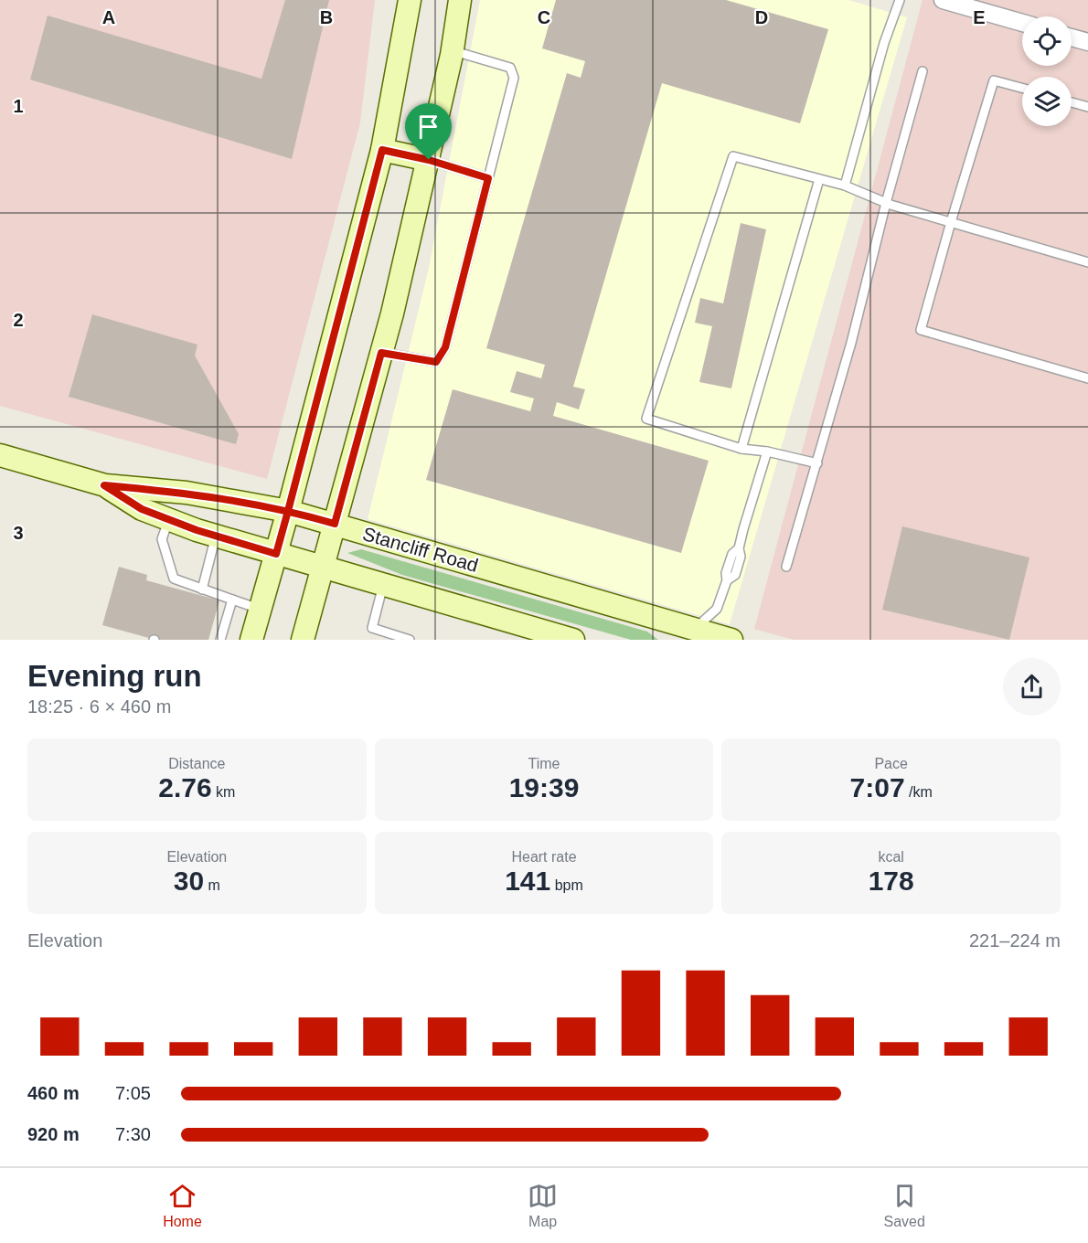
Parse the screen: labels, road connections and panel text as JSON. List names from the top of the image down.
{
  "streets": {
    "main road": ["Stancliff Road"]
  },
  "page": {
    "heading": ["Evening run", "18:25 · 6 × 460 m"],
    "stats": [
      ["Distance", "2.76 km"],
      ["Time", "19:39"],
      ["Pace", "7:07 /km"],
      ["Elevation", "30 m"],
      ["Heart rate", "141 bpm"],
      ["kcal", "178"]
    ],
    "chart": ["Elevation", "221–224 m"],
    "list": [
      {
        "name": "460 m",
        "note": "7:05"
      },
      {
        "name": "920 m",
        "note": "7:30"
      }
    ],
    "tabs": ["Home", "Map", "Saved"]
  },
  "grid": {
    "columns": [
      "A",
      "B",
      "C",
      "D",
      "E"
    ],
    "rows": ["1", "2", "3"]
  }
}
